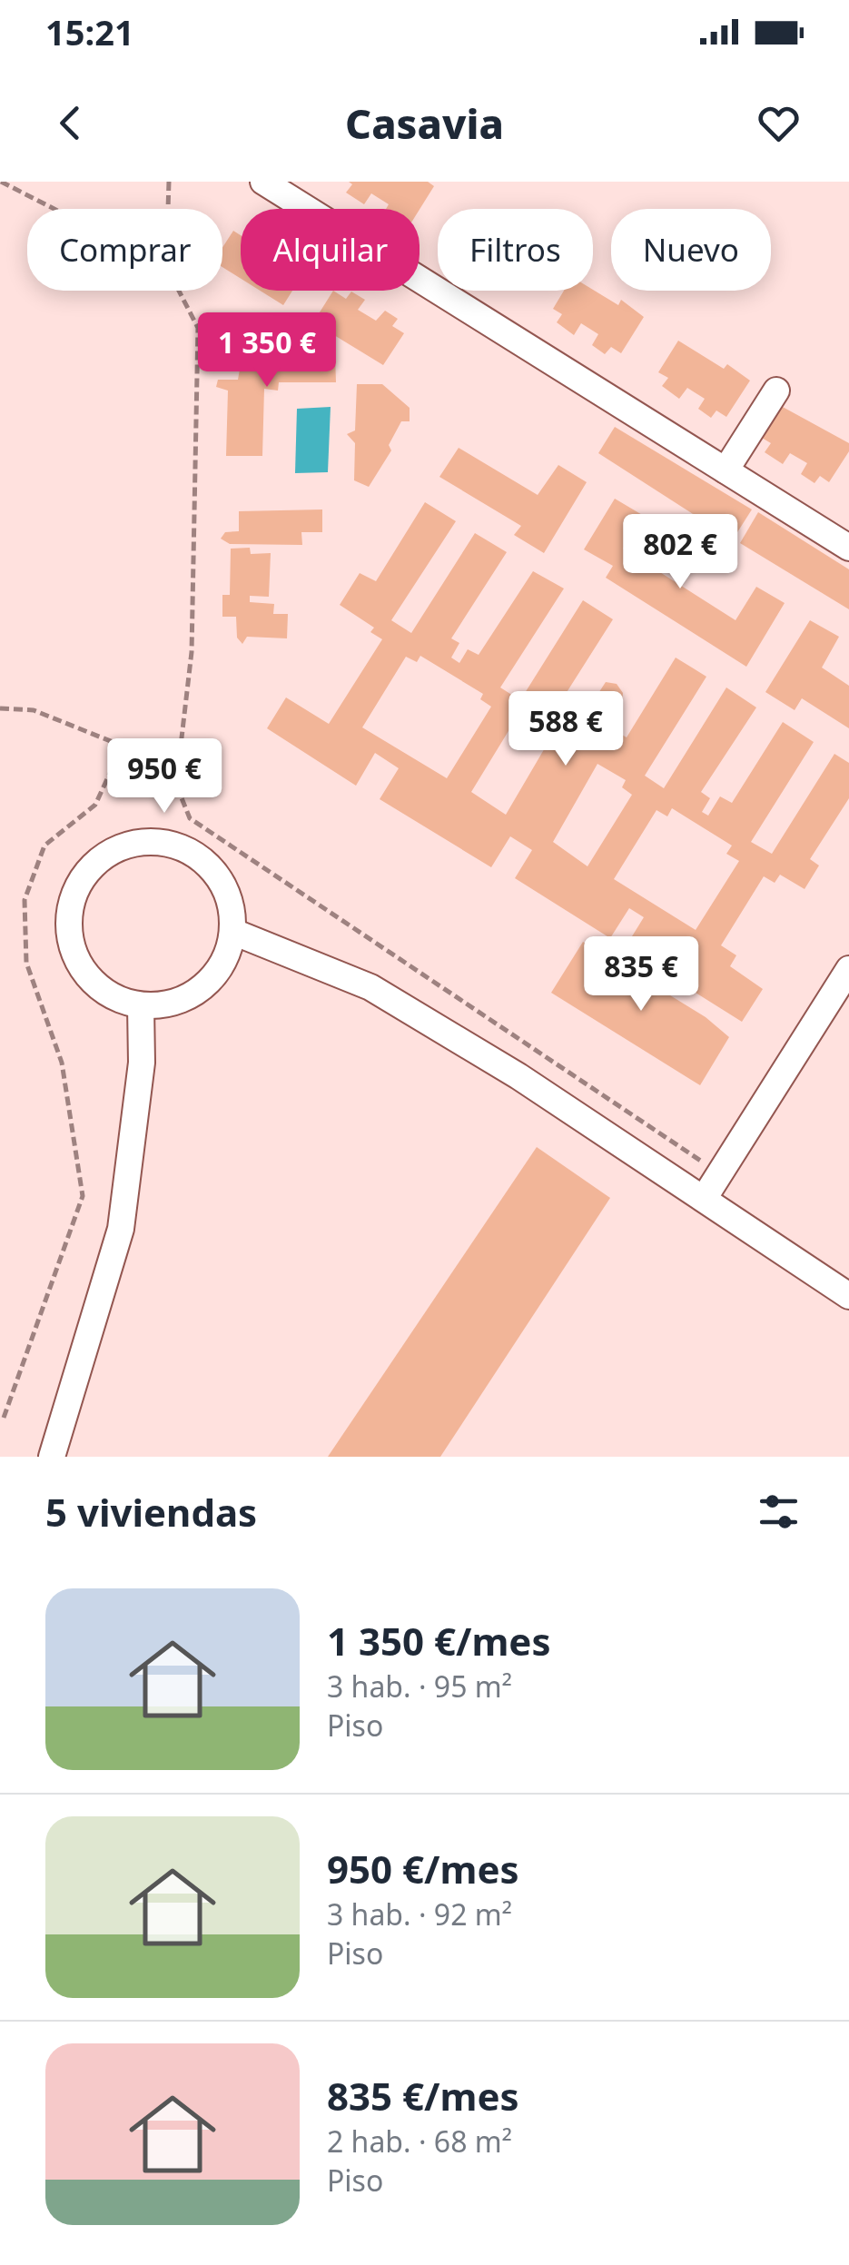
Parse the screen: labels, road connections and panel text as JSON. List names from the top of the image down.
{
  "page": {
    "status": "15:21",
    "header": "Casavia",
    "chip": [
      "Comprar",
      "Alquilar",
      "Filtros",
      "Nuevo"
    ],
    "price": [
      "1 350 €",
      "802 €",
      "588 €",
      "950 €",
      "835 €"
    ],
    "heading": "5 viviendas",
    "list": [
      {
        "name": "1 350 €/mes",
        "note": "3 hab. · 95 m² · Piso"
      },
      {
        "name": "950 €/mes",
        "note": "3 hab. · 92 m² · Piso"
      },
      {
        "name": "835 €/mes",
        "note": "2 hab. · 68 m² · Piso"
      }
    ]
  }
}
